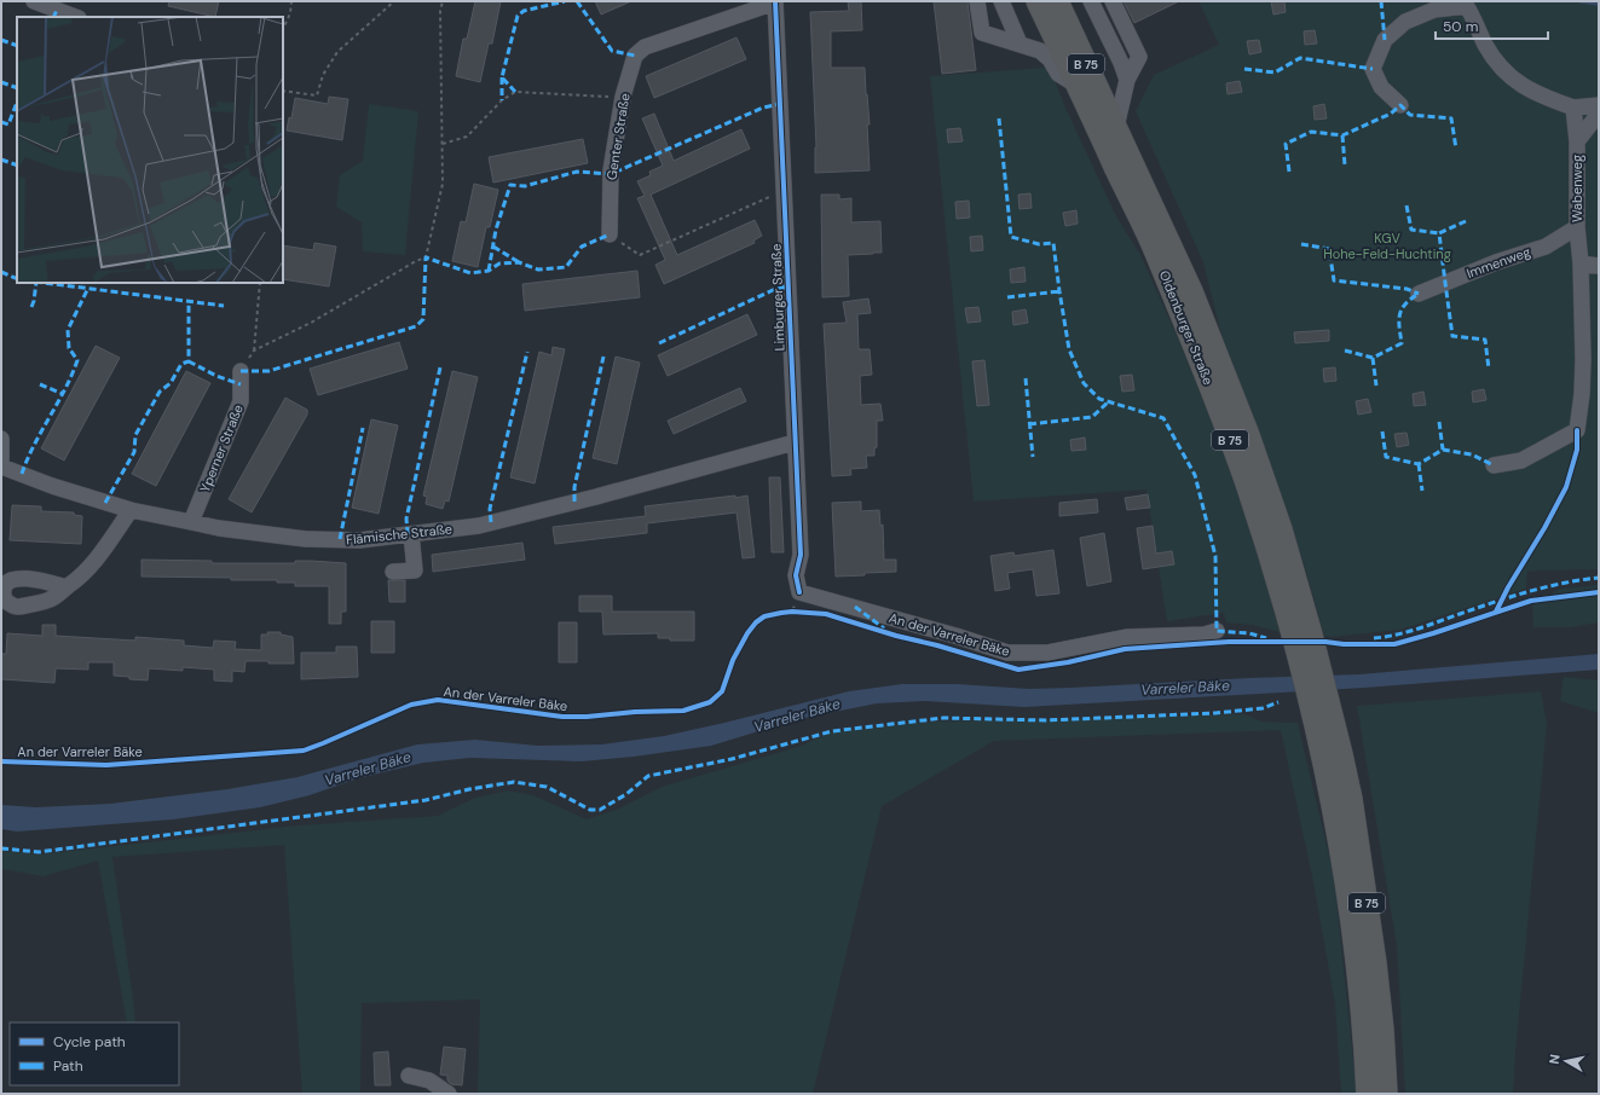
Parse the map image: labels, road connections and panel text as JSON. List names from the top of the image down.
{
  "streets": {
    "highway": ["B 75", "Oldenburger Straße"],
    "street": [
      "Genter Straße",
      "Wabenweg",
      "Immenweg",
      "Limburger Straße",
      "Yperner Straße",
      "Flämische Straße",
      "An der Varreler Bäke"
    ]
  },
  "crossings": [
    ["B 75", "Oldenburger Straße"],
    ["Genter Straße", "Limburger Straße"],
    ["Wabenweg", "Immenweg"],
    ["Limburger Straße", "Flämische Straße"],
    ["Limburger Straße", "An der Varreler Bäke"],
    ["Yperner Straße", "Flämische Straße"]
  ],
  "water": ["Varreler Bäke"],
  "parks": ["KGV Hohe-Feld-Huchting"],
  "legend": ["Cycle path", "Path"],
  "scale_bar": "50 m",
  "north": "left"
}
